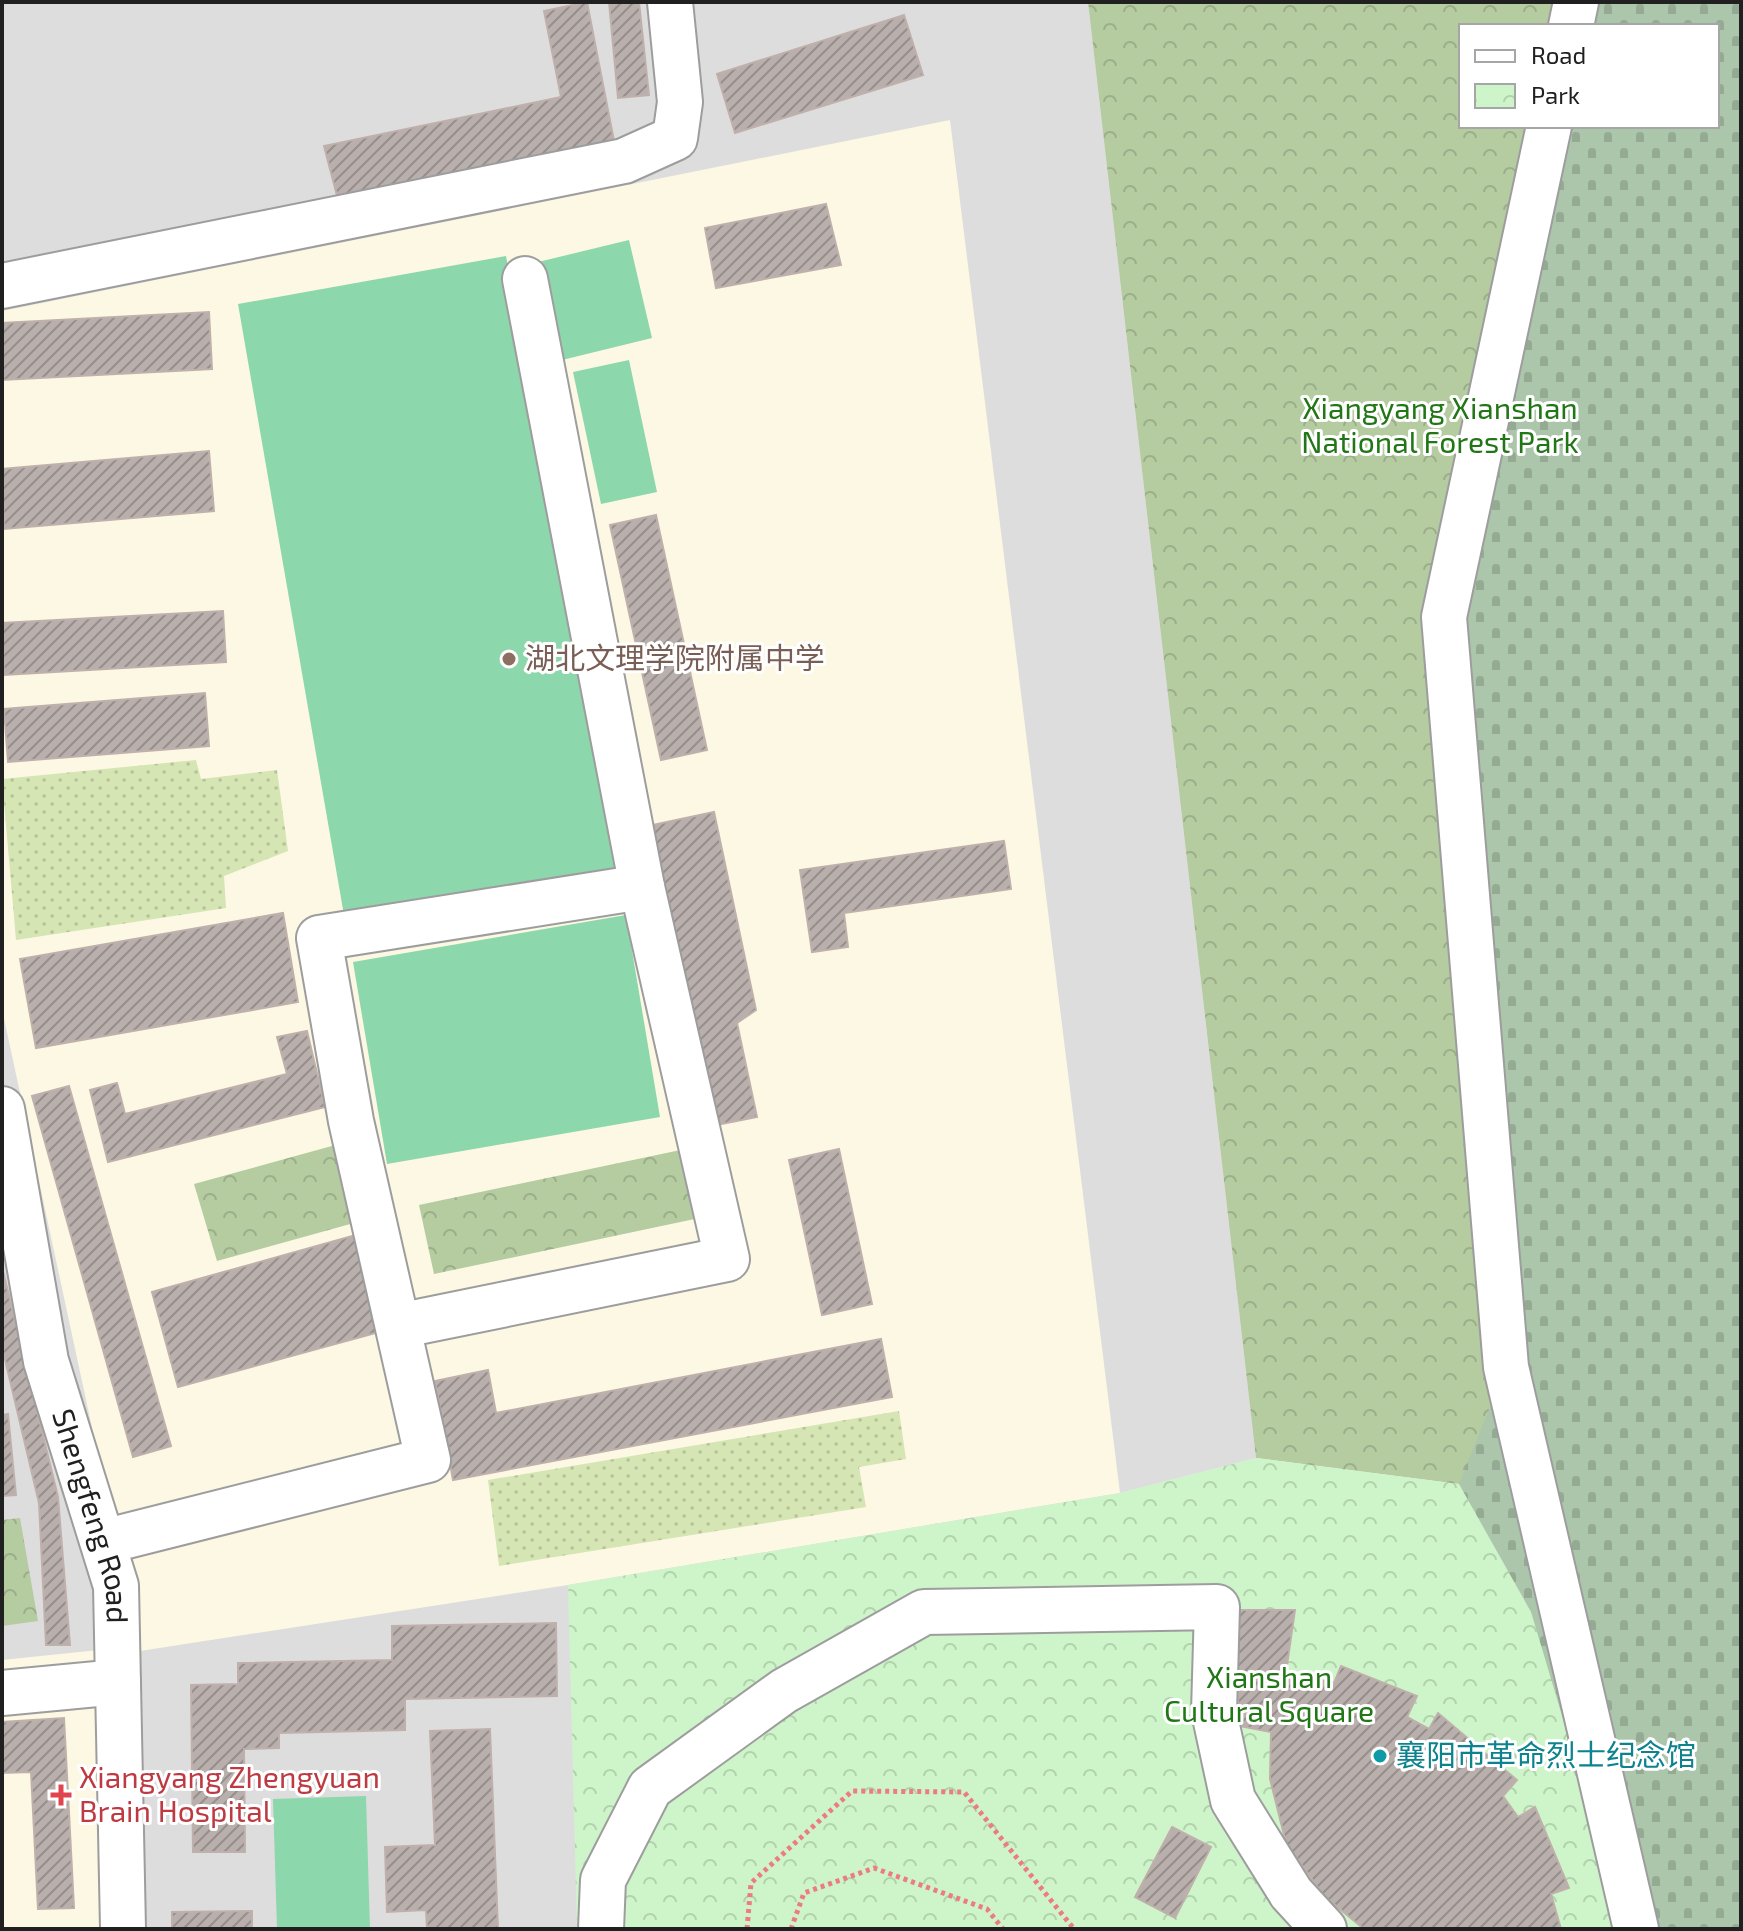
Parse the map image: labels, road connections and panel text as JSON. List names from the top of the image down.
{
  "streets": {
    "street": ["Shengfeng Road"]
  },
  "parks": ["Xiangyang Xianshan National Forest Park", "Xianshan Cultural Square"],
  "places": {
    "other": ["湖北文理学院附属中学", "襄阳市革命烈士纪念馆"],
    "health": ["Xiangyang Zhengyuan Brain Hospital"]
  },
  "legend": ["Road", "Park"]
}
